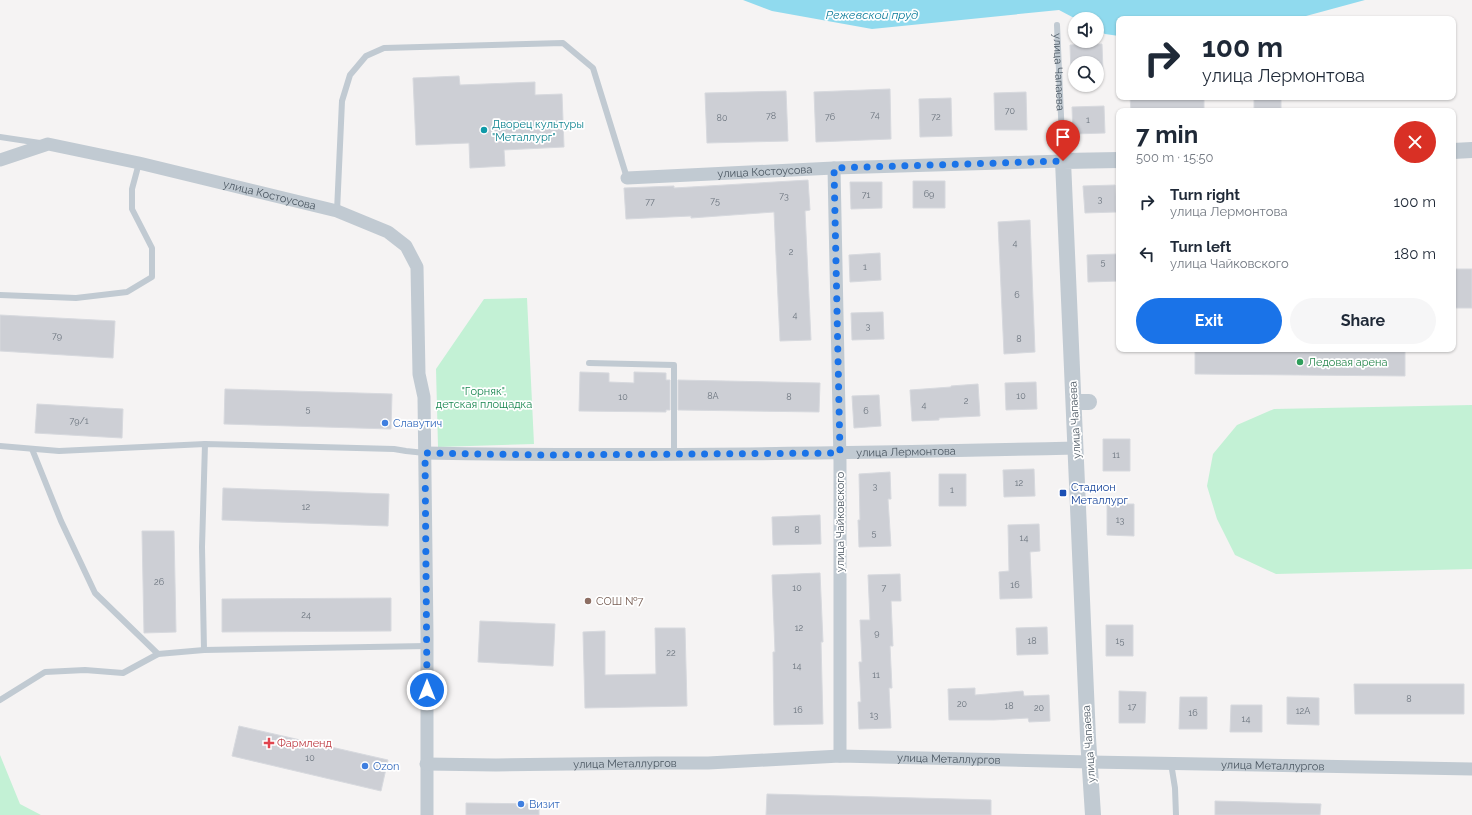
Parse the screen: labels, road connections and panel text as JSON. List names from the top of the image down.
{
  "streets": {
    "street": [
      "улица Чапаева",
      "улица Костоусова",
      "улица Лермонтова",
      "улица Чайковского",
      "улица Металлургов"
    ]
  },
  "crossings": [
    ["улица Чапаева", "улица Костоусова"],
    ["улица Чапаева", "улица Лермонтова"],
    ["улица Чапаева", "улица Металлургов"],
    ["улица Костоусова", "улица Лермонтова"],
    ["улица Костоусова", "улица Чайковского"],
    ["улица Костоусова", "улица Металлургов"],
    ["улица Лермонтова", "улица Чайковского"],
    ["улица Чайковского", "улица Металлургов"]
  ],
  "water": ["Режевской пруд"],
  "parks": ["\"Горняк\", детская площадка"],
  "places": {
    "other": [
      "Дворец культуры \"Металлург\"",
      "Ледовая арена",
      "Славутич",
      "СОШ №7",
      "Ozon",
      "Визит"
    ],
    "transit": ["Стадион Металлург"],
    "health": ["Фармленд"]
  },
  "house_numbers": [
    "70",
    "74",
    "78",
    "76",
    "72",
    "80",
    "1",
    "69",
    "71",
    "73",
    "3",
    "75",
    "77",
    "4",
    "2",
    "5",
    "1",
    "6",
    "4",
    "3",
    "79",
    "8",
    "8А",
    "10",
    "10",
    "8",
    "2",
    "4",
    "5",
    "6",
    "79/1",
    "11",
    "12",
    "3",
    "1",
    "12",
    "13",
    "8",
    "5",
    "14",
    "26",
    "16",
    "10",
    "7",
    "24",
    "12",
    "9",
    "18",
    "15",
    "22",
    "14",
    "11",
    "8",
    "20",
    "18",
    "17",
    "20",
    "16",
    "12А",
    "16",
    "13",
    "14",
    "10"
  ],
  "page": {
    "turn": ["100 m", "улица Лермонтова"],
    "heading": ["7 min", "500 m · 15:50"],
    "list": [
      {
        "name": "Turn right",
        "note": "улица Лермонтова",
        "value": "100 m"
      },
      {
        "name": "Turn left",
        "note": "улица Чайковского",
        "value": "180 m"
      }
    ],
    "buttons": ["Exit", "Share"]
  }
}
